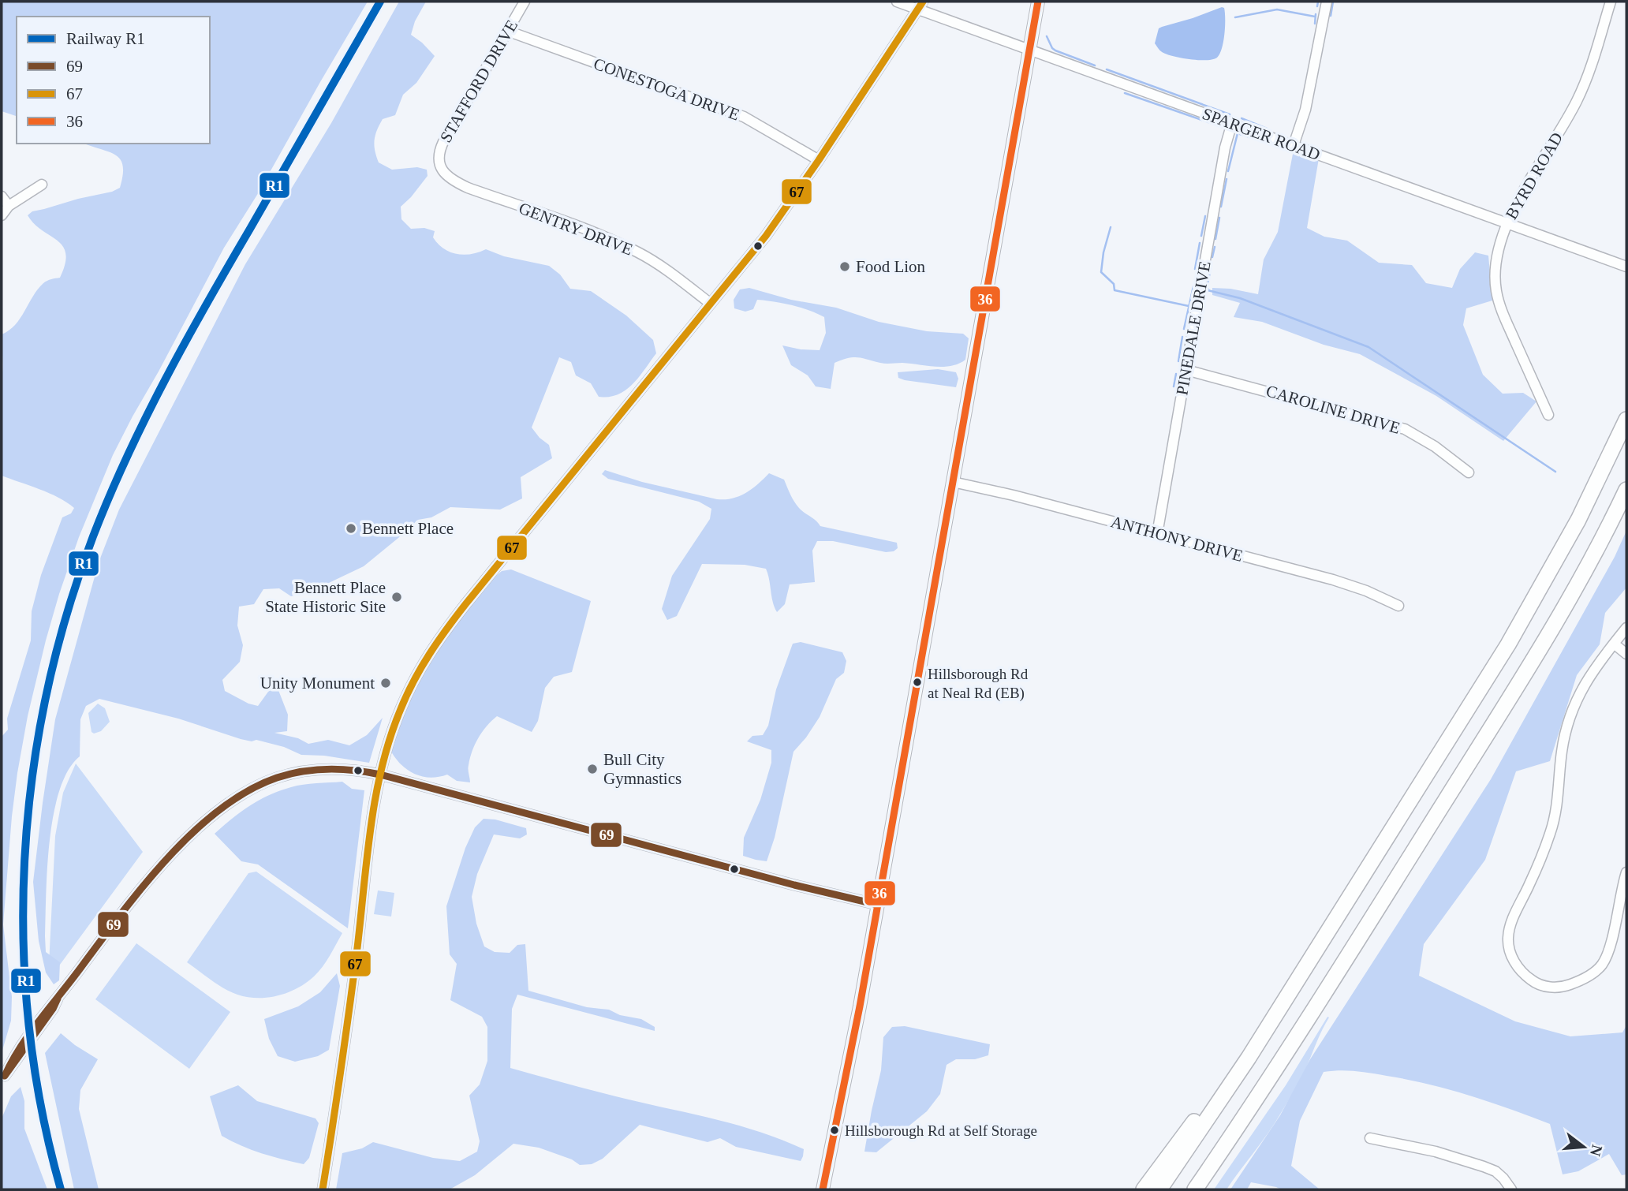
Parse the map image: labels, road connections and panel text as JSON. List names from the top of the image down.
{
  "streets": {
    "street": [
      "STAFFORD DRIVE",
      "CONESTOGA DRIVE",
      "SPARGER ROAD",
      "BYRD ROAD",
      "GENTRY DRIVE",
      "PINEDALE DRIVE",
      "CAROLINE DRIVE",
      "ANTHONY DRIVE"
    ]
  },
  "crossings": [
    ["STAFFORD DRIVE", "CONESTOGA DRIVE"],
    ["STAFFORD DRIVE", "GENTRY DRIVE"],
    ["SPARGER ROAD", "BYRD ROAD"],
    ["SPARGER ROAD", "PINEDALE DRIVE"],
    ["PINEDALE DRIVE", "CAROLINE DRIVE"],
    ["PINEDALE DRIVE", "ANTHONY DRIVE"]
  ],
  "places": [
    "Food Lion",
    "Bennett Place",
    "Bennett Place State Historic Site",
    "Hillsborough Rd at Neal Rd (EB)",
    "Unity Monument",
    "Bull City Gymnastics",
    "Hillsborough Rd at Self Storage"
  ],
  "lines": [
    "rail line R1",
    "transit line 67",
    "transit line 36",
    "transit line 69"
  ],
  "legend": [
    "Railway R1",
    "69",
    "67",
    "36"
  ],
  "north": "right"
}
